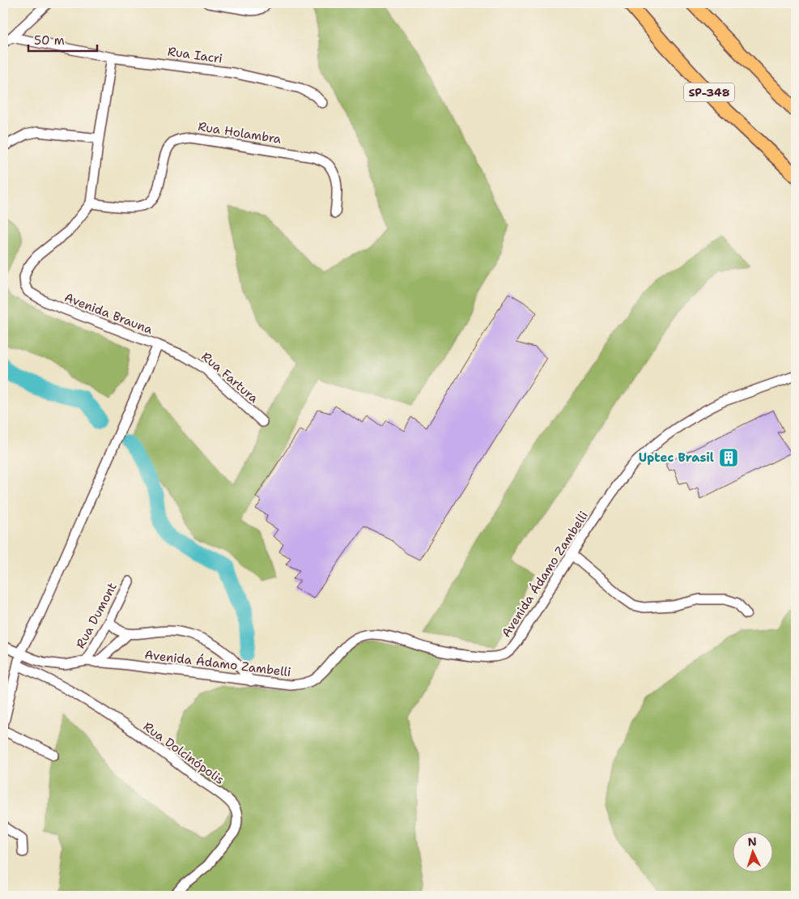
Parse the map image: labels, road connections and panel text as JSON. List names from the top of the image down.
{
  "streets": {
    "highway": ["SP-348"],
    "street": [
      "Rua Iacri",
      "Rua Holambra",
      "Avenida Brauna",
      "Rua Fartura",
      "Avenida Ádamo Zambelli",
      "Rua Dumont",
      "Rua Dolcinópolis"
    ]
  },
  "crossings": [
    ["Rua Holambra", "Avenida Brauna"],
    ["Avenida Brauna", "Rua Fartura"],
    ["Avenida Brauna", "Avenida Ádamo Zambelli"],
    ["Avenida Brauna", "Rua Dolcinópolis"],
    ["Avenida Ádamo Zambelli", "Rua Dumont"]
  ],
  "places": {
    "building": ["Uptec Brasil"]
  },
  "scale_bar": "50 m",
  "north": "top"
}
